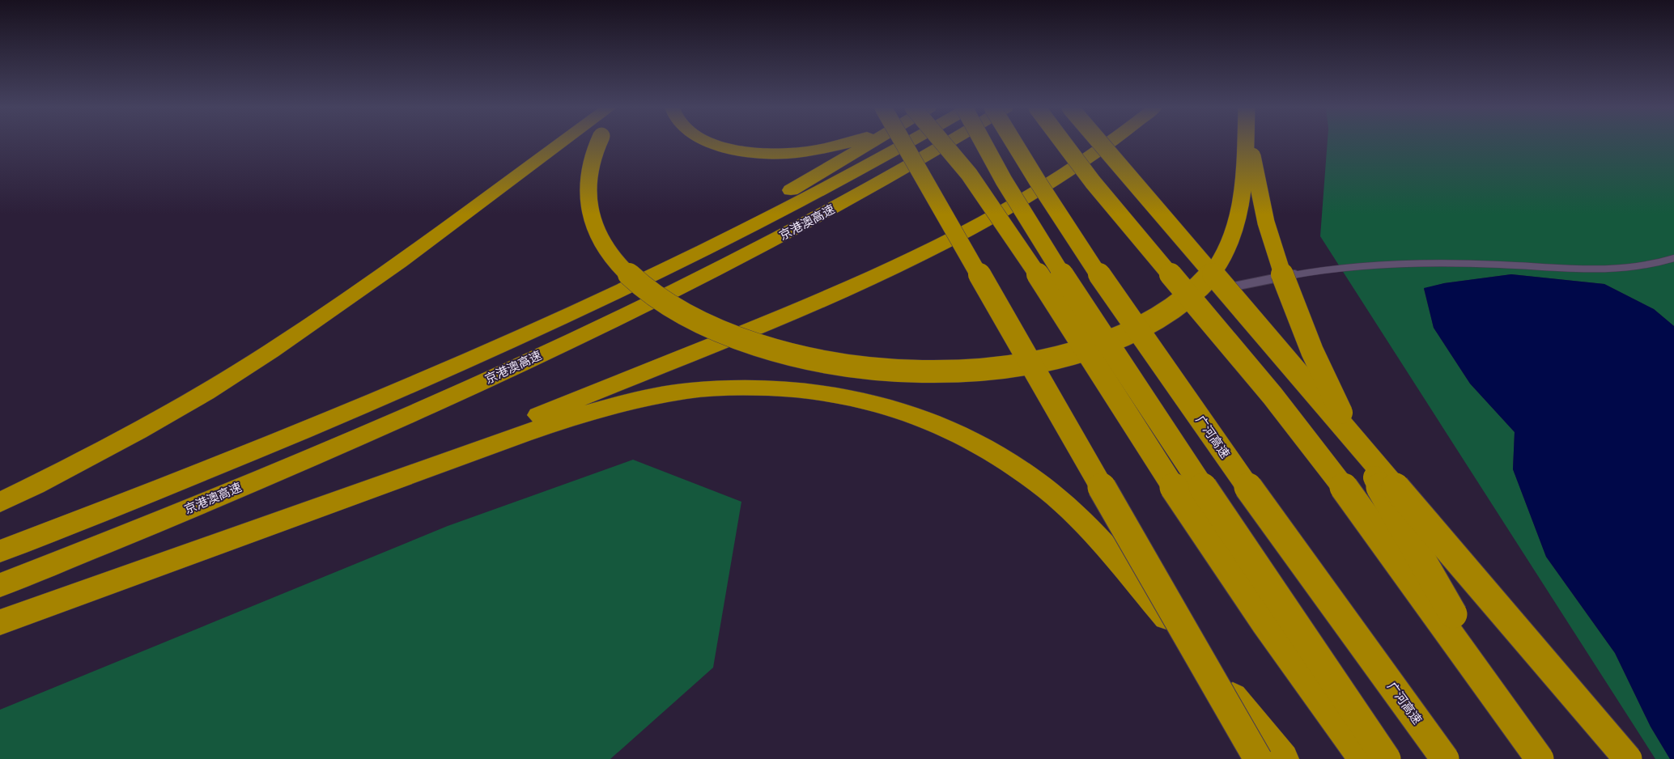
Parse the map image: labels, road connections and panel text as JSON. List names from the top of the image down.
{
  "streets": {
    "highway": ["京港澳高速", "广河高速"]
  }
}
